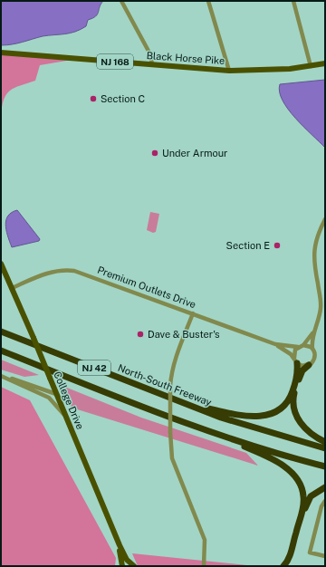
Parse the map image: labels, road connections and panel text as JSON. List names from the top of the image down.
{
  "streets": {
    "highway": ["NJ 42", "North-South Freeway"],
    "main road": ["Black Horse Pike", "NJ 168", "College Drive"],
    "street": ["Premium Outlets Drive"]
  },
  "crossings": [
    ["Premium Outlets Drive", "College Drive"]
  ],
  "places": [
    "Section C",
    "Under Armour",
    "Section E",
    "Dave & Buster's"
  ]
}
